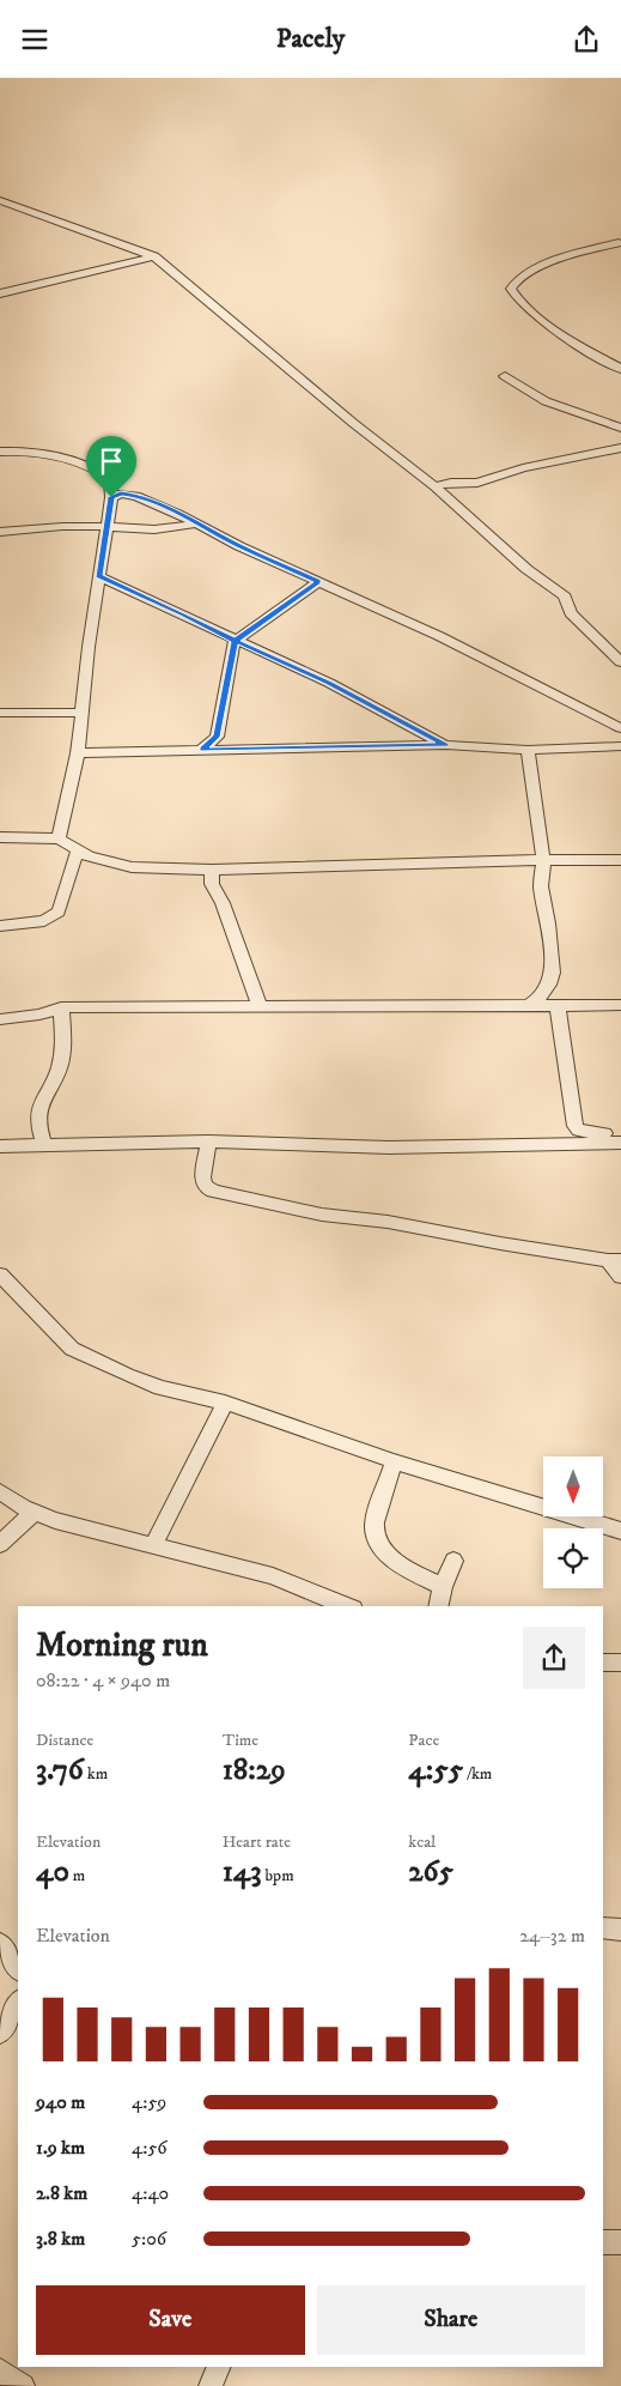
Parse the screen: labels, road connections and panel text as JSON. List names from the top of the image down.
{
  "north": "bottom",
  "page": {
    "header": "Pacely",
    "heading": ["Morning run", "08:22 · 4 × 940 m"],
    "stats": [
      ["Distance", "3.76 km"],
      ["Time", "18:29"],
      ["Pace", "4:55 /km"],
      ["Elevation", "40 m"],
      ["Heart rate", "143 bpm"],
      ["kcal", "265"]
    ],
    "chart": ["Elevation", "24–32 m"],
    "list": [
      {
        "name": "940 m",
        "note": "4:59"
      },
      {
        "name": "1.9 km",
        "note": "4:56"
      },
      {
        "name": "2.8 km",
        "note": "4:40"
      },
      {
        "name": "3.8 km",
        "note": "5:06"
      }
    ],
    "buttons": ["Save", "Share"]
  }
}
